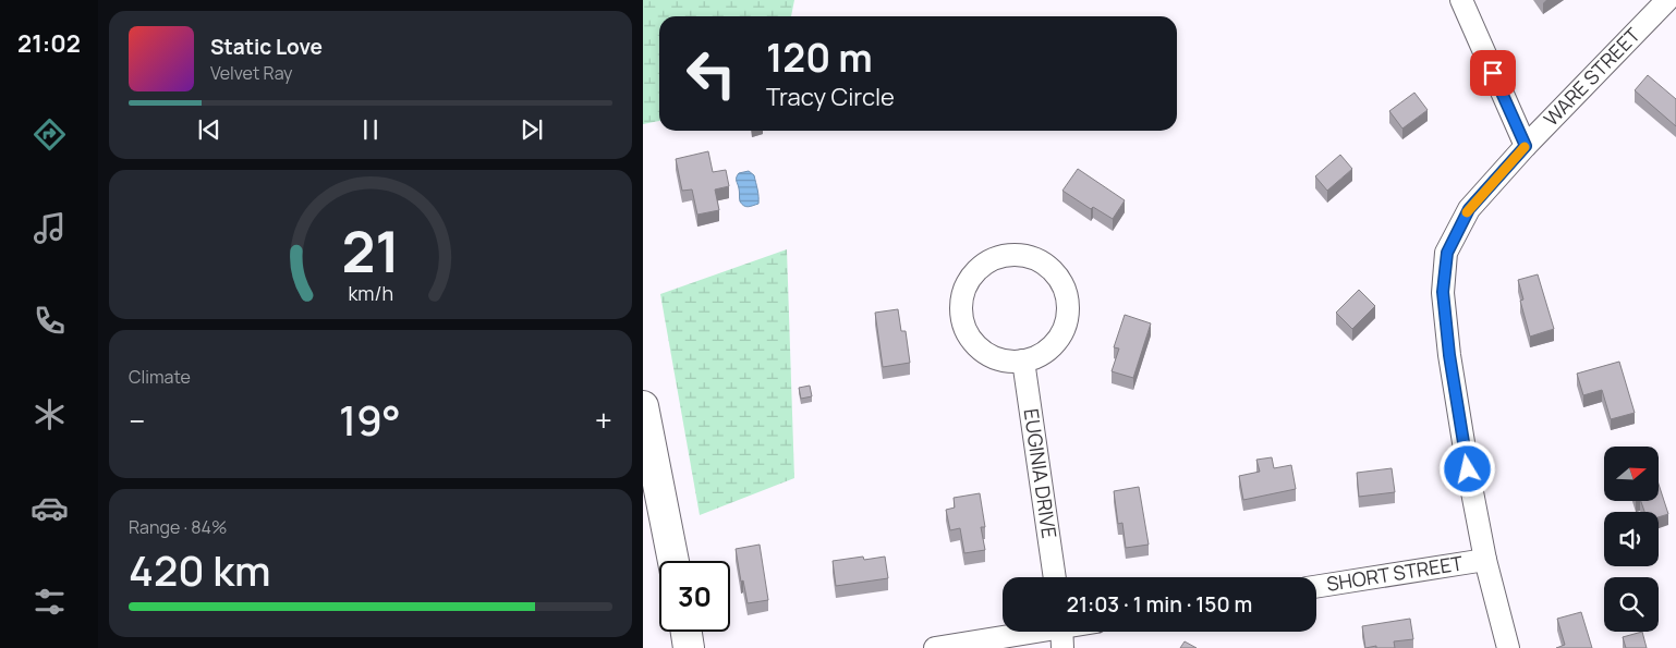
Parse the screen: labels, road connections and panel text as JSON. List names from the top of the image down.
{
  "streets": {
    "street": ["WARE STREET", "EUGINIA DRIVE", "SHORT STREET"]
  },
  "crossings": [
    ["WARE STREET", "SHORT STREET"]
  ],
  "north": "right",
  "page": {
    "tabs": "21:02",
    "turn": ["120 m", "Tracy Circle"],
    "song": ["Static Love", "Velvet Ray"],
    "tile": [
      "Climate",
      ["Range · 84%", "420 km"]
    ],
    "heat": ["−", "19°", "+"],
    "limit": "30",
    "trip": "21:03 · 1 min · 150 m",
    "gauge": ["21", "km/h"]
  }
}
